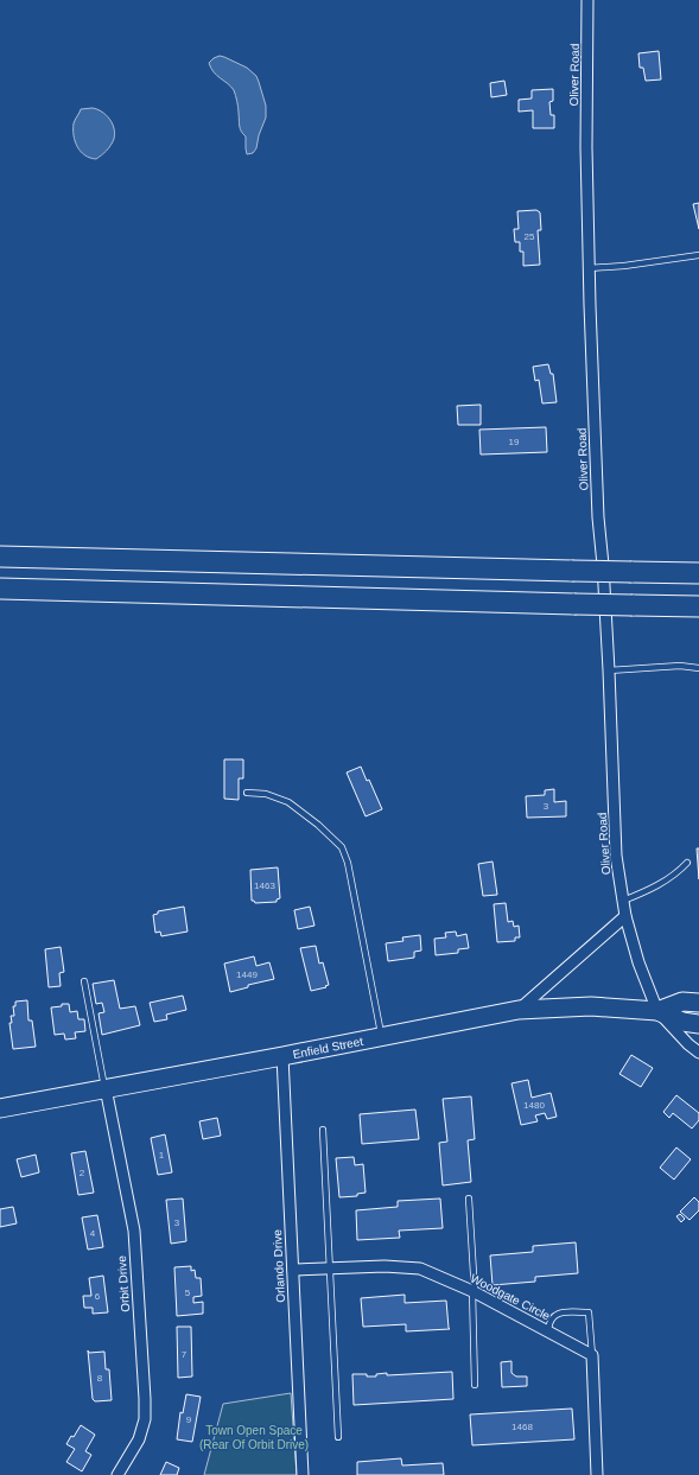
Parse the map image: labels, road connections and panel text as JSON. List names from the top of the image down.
{
  "streets": {
    "main road": ["Enfield Street"],
    "street": [
      "Oliver Road",
      "Orlando Drive",
      "Orbit Drive",
      "Woodgate Circle"
    ]
  },
  "crossings": [
    ["Oliver Road", "Enfield Street"],
    ["Enfield Street", "Orlando Drive"],
    ["Enfield Street", "Orbit Drive"],
    ["Orlando Drive", "Woodgate Circle"]
  ],
  "parks": ["Town Open Space (Rear Of Orbit Drive)"],
  "house_numbers": [
    "25",
    "19",
    "3",
    "1463",
    "1449",
    "1480",
    "1",
    "2",
    "3",
    "4",
    "5",
    "6",
    "7",
    "8",
    "9",
    "1468"
  ]
}
